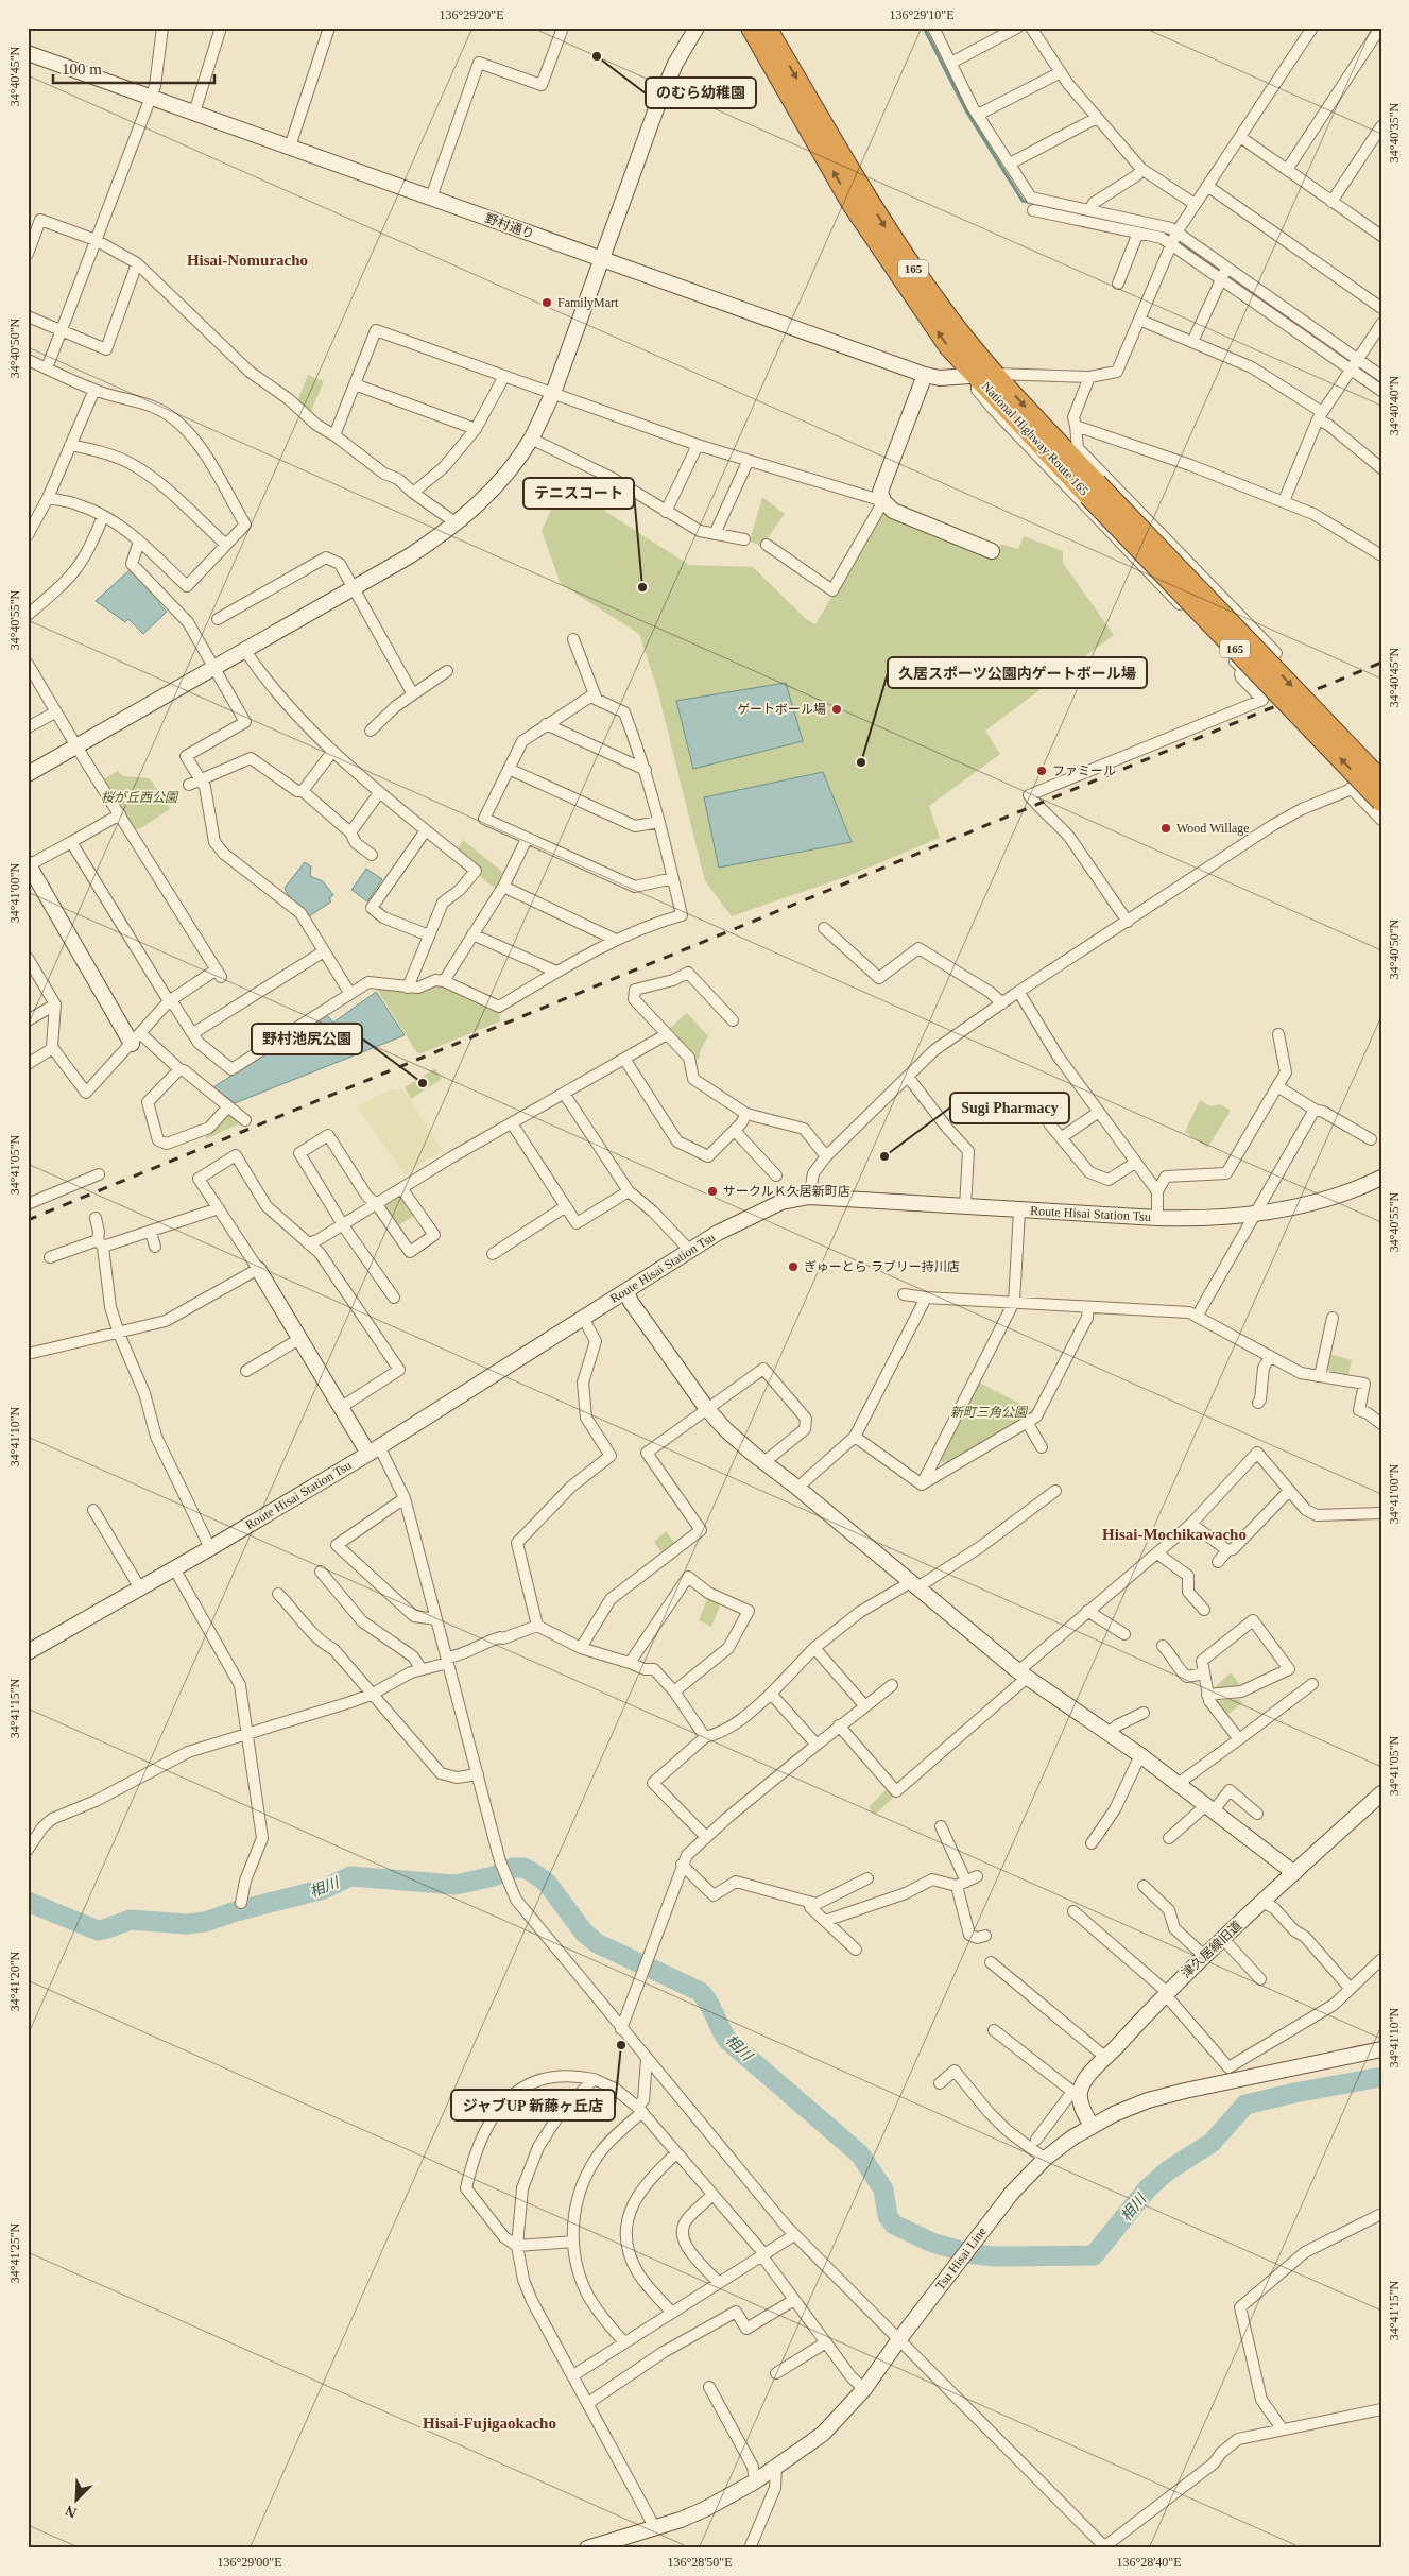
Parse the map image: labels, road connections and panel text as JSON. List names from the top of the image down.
{
  "streets": {
    "highway": ["165", "National Highway Route 165"],
    "street": [
      "野村通り",
      "Route Hisai Station Tsu",
      "津久居線旧道",
      "Tsu Hisai Line"
    ]
  },
  "crossings": [
    ["野村通り", "National Highway Route 165"]
  ],
  "districts": ["Hisai-Nomuracho", "Hisai-Mochikawacho", "Hisai-Fujigaokacho"],
  "water": ["相川"],
  "parks": ["桜が丘西公園", "新町三角公園"],
  "places": [
    "のむら幼稚園",
    "FamilyMart",
    "テニスコート",
    "ゲートボール場",
    "久居スポーツ公園内ゲートボール場",
    "ファミール",
    "Wood Willage",
    "野村池尻公園",
    "Sugi Pharmacy",
    "サークルＫ久居新町店",
    "ぎゅーとら ラブリー持川店",
    "ジャブUP 新藤ヶ丘店"
  ],
  "scale_bar": "100 m",
  "north": "bottom left",
  "coordinates": [
    "136°29'20\"E",
    "136°29'10\"E",
    "34°40'45\"N",
    "34°40'35\"N",
    "34°40'50\"N",
    "34°40'40\"N",
    "34°40'55\"N",
    "34°41'00\"N",
    "34°41'05\"N",
    "34°41'10\"N",
    "34°41'15\"N",
    "34°41'20\"N",
    "34°41'25\"N",
    "136°29'00\"E",
    "136°28'50\"E",
    "136°28'40\"E"
  ]
}
